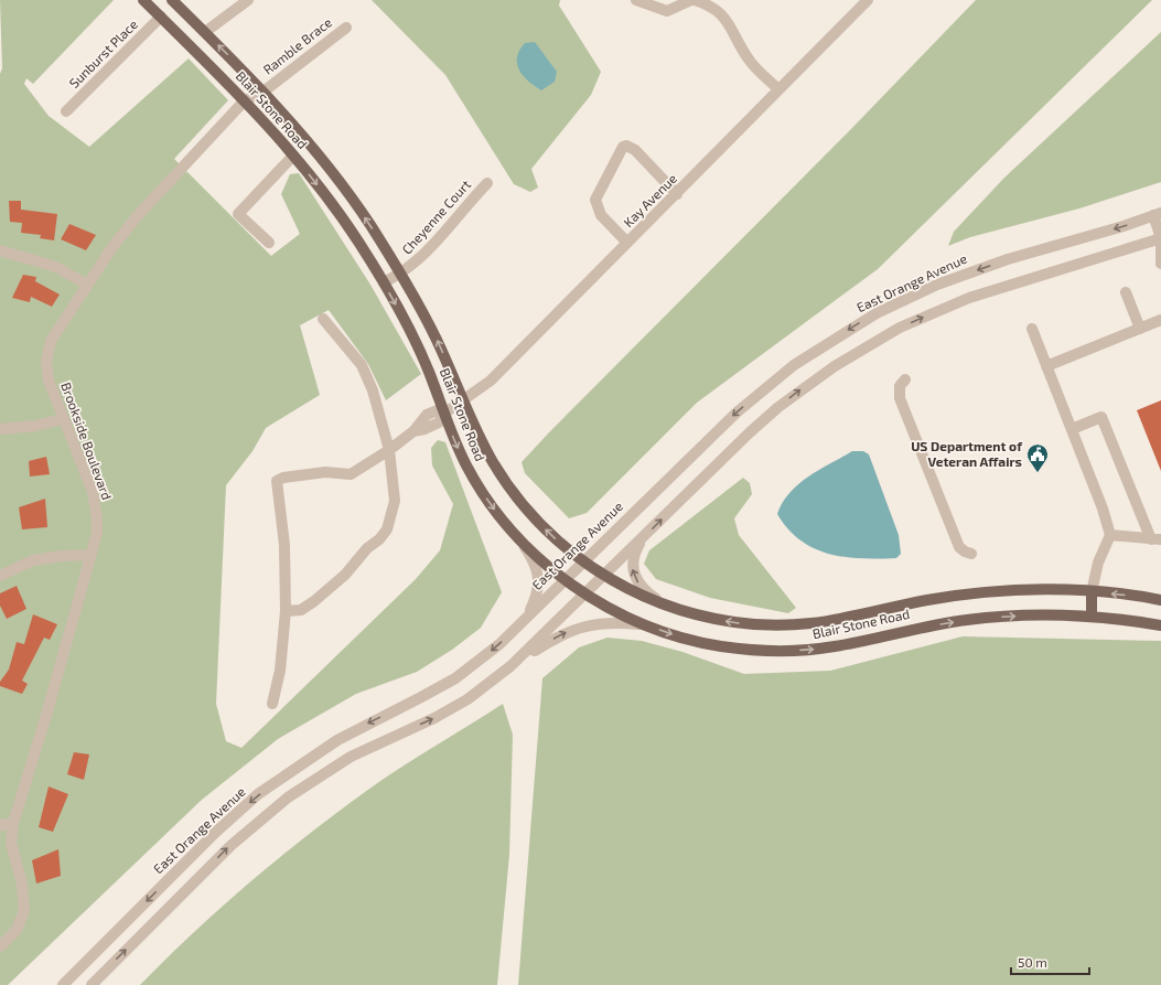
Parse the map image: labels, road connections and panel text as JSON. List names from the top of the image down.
{
  "streets": {
    "main road": ["Blair Stone Road"],
    "street": [
      "Ramble Brace",
      "Sunburst Place",
      "Kay Avenue",
      "Cheyenne Court",
      "East Orange Avenue",
      "Brookside Boulevard"
    ]
  },
  "crossings": [
    ["Ramble Brace", "Blair Stone Road"],
    ["Ramble Brace", "Brookside Boulevard"],
    ["Sunburst Place", "Blair Stone Road"],
    ["Blair Stone Road", "Kay Avenue"],
    ["Blair Stone Road", "Cheyenne Court"],
    ["Blair Stone Road", "East Orange Avenue"],
    ["Blair Stone Road", "Brookside Boulevard"]
  ],
  "places": {
    "public building": ["US Department of Veteran Affairs"]
  },
  "scale_bar": "50 m"
}
